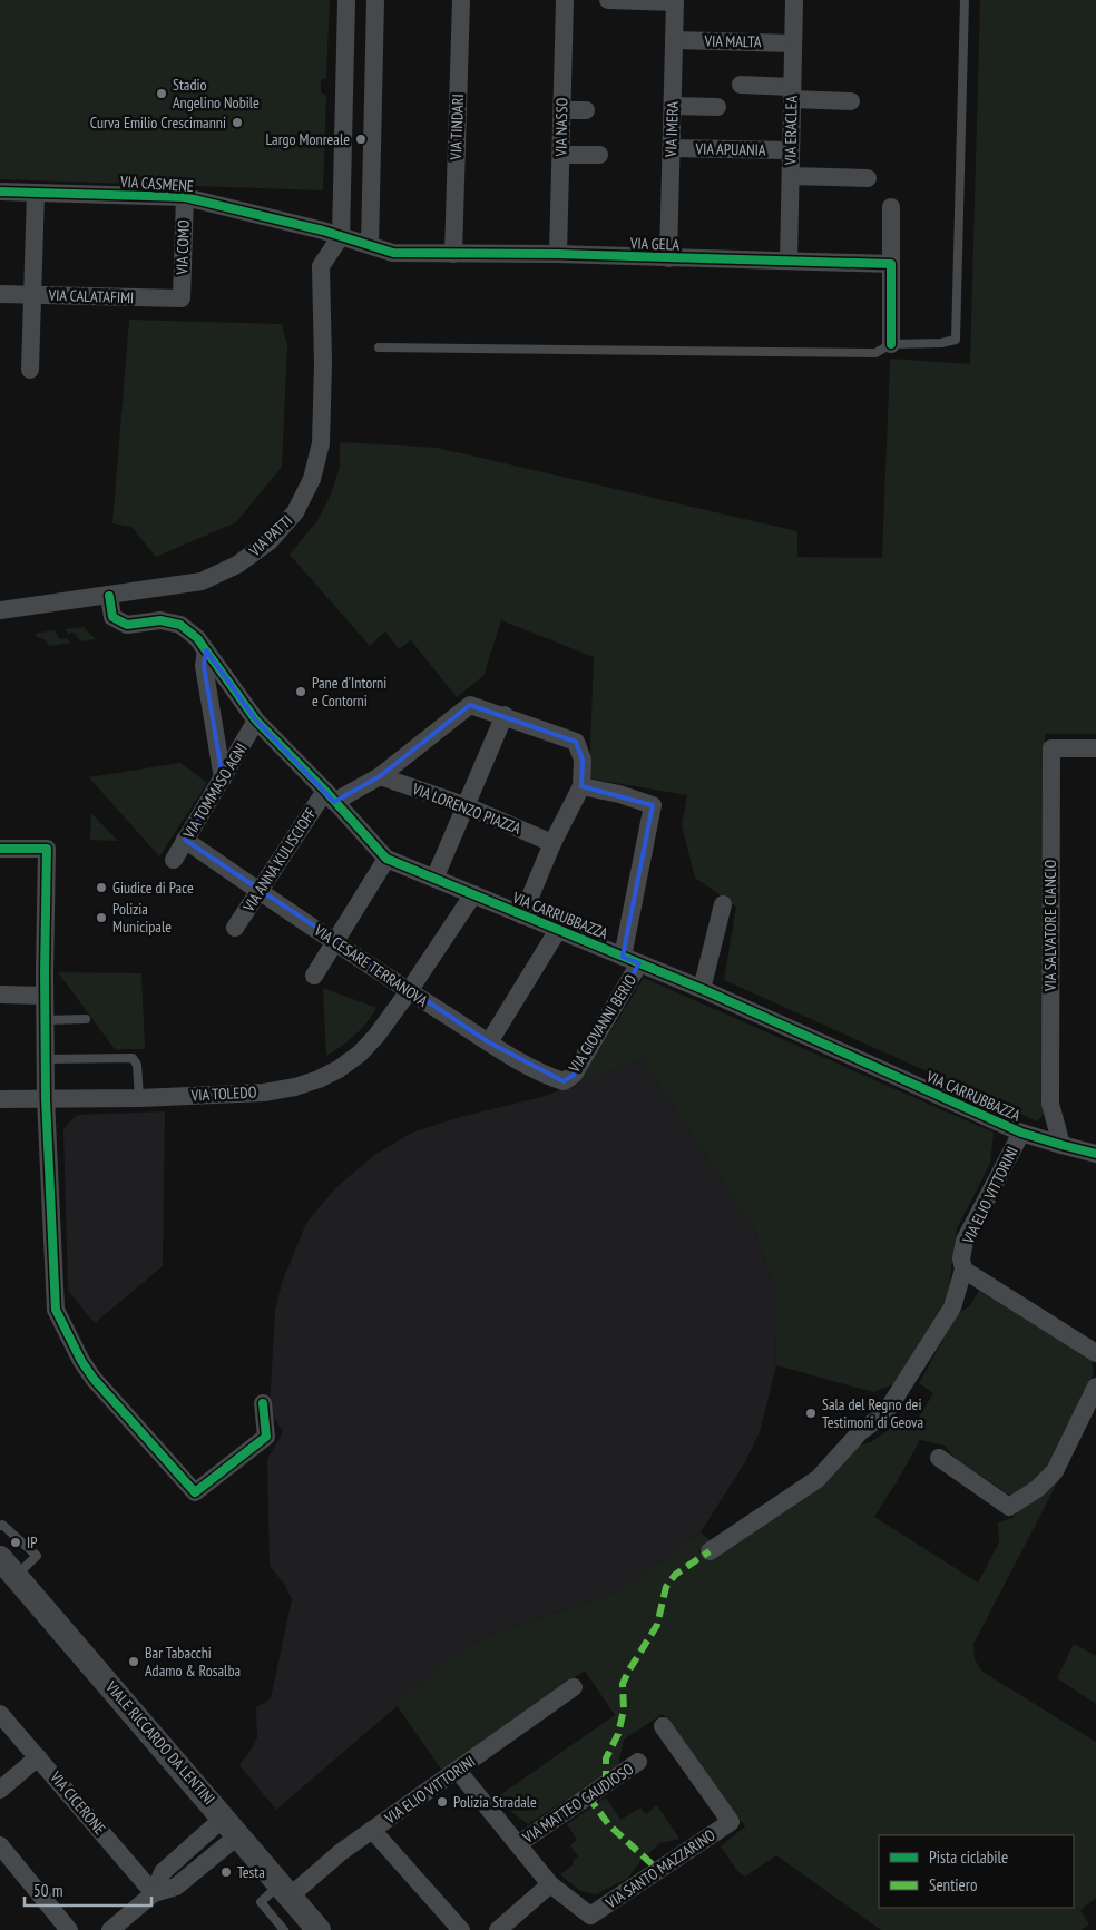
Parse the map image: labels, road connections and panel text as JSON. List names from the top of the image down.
{
  "streets": {
    "main road": ["VIALE RICCARDO DA LENTINI"],
    "street": [
      "VIA MALTA",
      "VIA TINDARI",
      "VIA NASSO",
      "VIA IMERA",
      "VIA ERACLEA",
      "VIA APUANIA",
      "VIA CASMENE",
      "VIA GELA",
      "VIA COMO",
      "VIA CALATAFIMI",
      "VIA PATTI",
      "VIA TOMMASO AGNI",
      "VIA LORENZO PIAZZA",
      "VIA ANNA KULISCIOFF",
      "VIA CARRUBBAZZA",
      "VIA SALVATORE CIANCIO",
      "VIA CESARE TERRANOVA",
      "VIA GIOVANNI BERIO",
      "VIA TOLEDO",
      "VIA ELIO VITTORINI",
      "VIA CICERONE",
      "VIA MATTEO GAUDIOSO",
      "VIA SANTO MAZZARINO"
    ]
  },
  "crossings": [
    ["VIA MALTA", "VIA IMERA"],
    ["VIA MALTA", "VIA ERACLEA"],
    ["VIA TINDARI", "VIA GELA"],
    ["VIA NASSO", "VIA GELA"],
    ["VIA IMERA", "VIA APUANIA"],
    ["VIA IMERA", "VIA GELA"],
    ["VIA ERACLEA", "VIA APUANIA"],
    ["VIA ERACLEA", "VIA GELA"],
    ["VIA CASMENE", "VIA GELA"],
    ["VIA CASMENE", "VIA COMO"],
    ["VIA CASMENE", "VIA PATTI"],
    ["VIA GELA", "VIA PATTI"],
    ["VIA COMO", "VIA CALATAFIMI"],
    ["VIA PATTI", "VIA CARRUBBAZZA"],
    ["VIA TOMMASO AGNI", "VIA CARRUBBAZZA"],
    ["VIA TOMMASO AGNI", "VIA CESARE TERRANOVA"],
    ["VIA ANNA KULISCIOFF", "VIA CARRUBBAZZA"],
    ["VIA ANNA KULISCIOFF", "VIA CESARE TERRANOVA"],
    ["VIA CARRUBBAZZA", "VIA SALVATORE CIANCIO"],
    ["VIA CARRUBBAZZA", "VIA GIOVANNI BERIO"],
    ["VIA CARRUBBAZZA", "VIA TOLEDO"],
    ["VIA CARRUBBAZZA", "VIA ELIO VITTORINI"],
    ["VIA CESARE TERRANOVA", "VIA GIOVANNI BERIO"],
    ["VIA CESARE TERRANOVA", "VIA TOLEDO"],
    ["VIA ELIO VITTORINI", "VIALE RICCARDO DA LENTINI"]
  ],
  "places": [
    "Stadio Angelino Nobile",
    "Curva Emilio Crescimanni",
    "Largo Monreale",
    "Pane d'Intorni e Contorni",
    "Giudice di Pace",
    "Polizia Municipale",
    "Sala del Regno dei Testimoni di Geova",
    "IP",
    "Bar Tabacchi Adamo & Rosalba",
    "Polizia Stradale",
    "Testa"
  ],
  "legend": ["Pista ciclabile", "Sentiero"],
  "scale_bar": "50 m"
}
